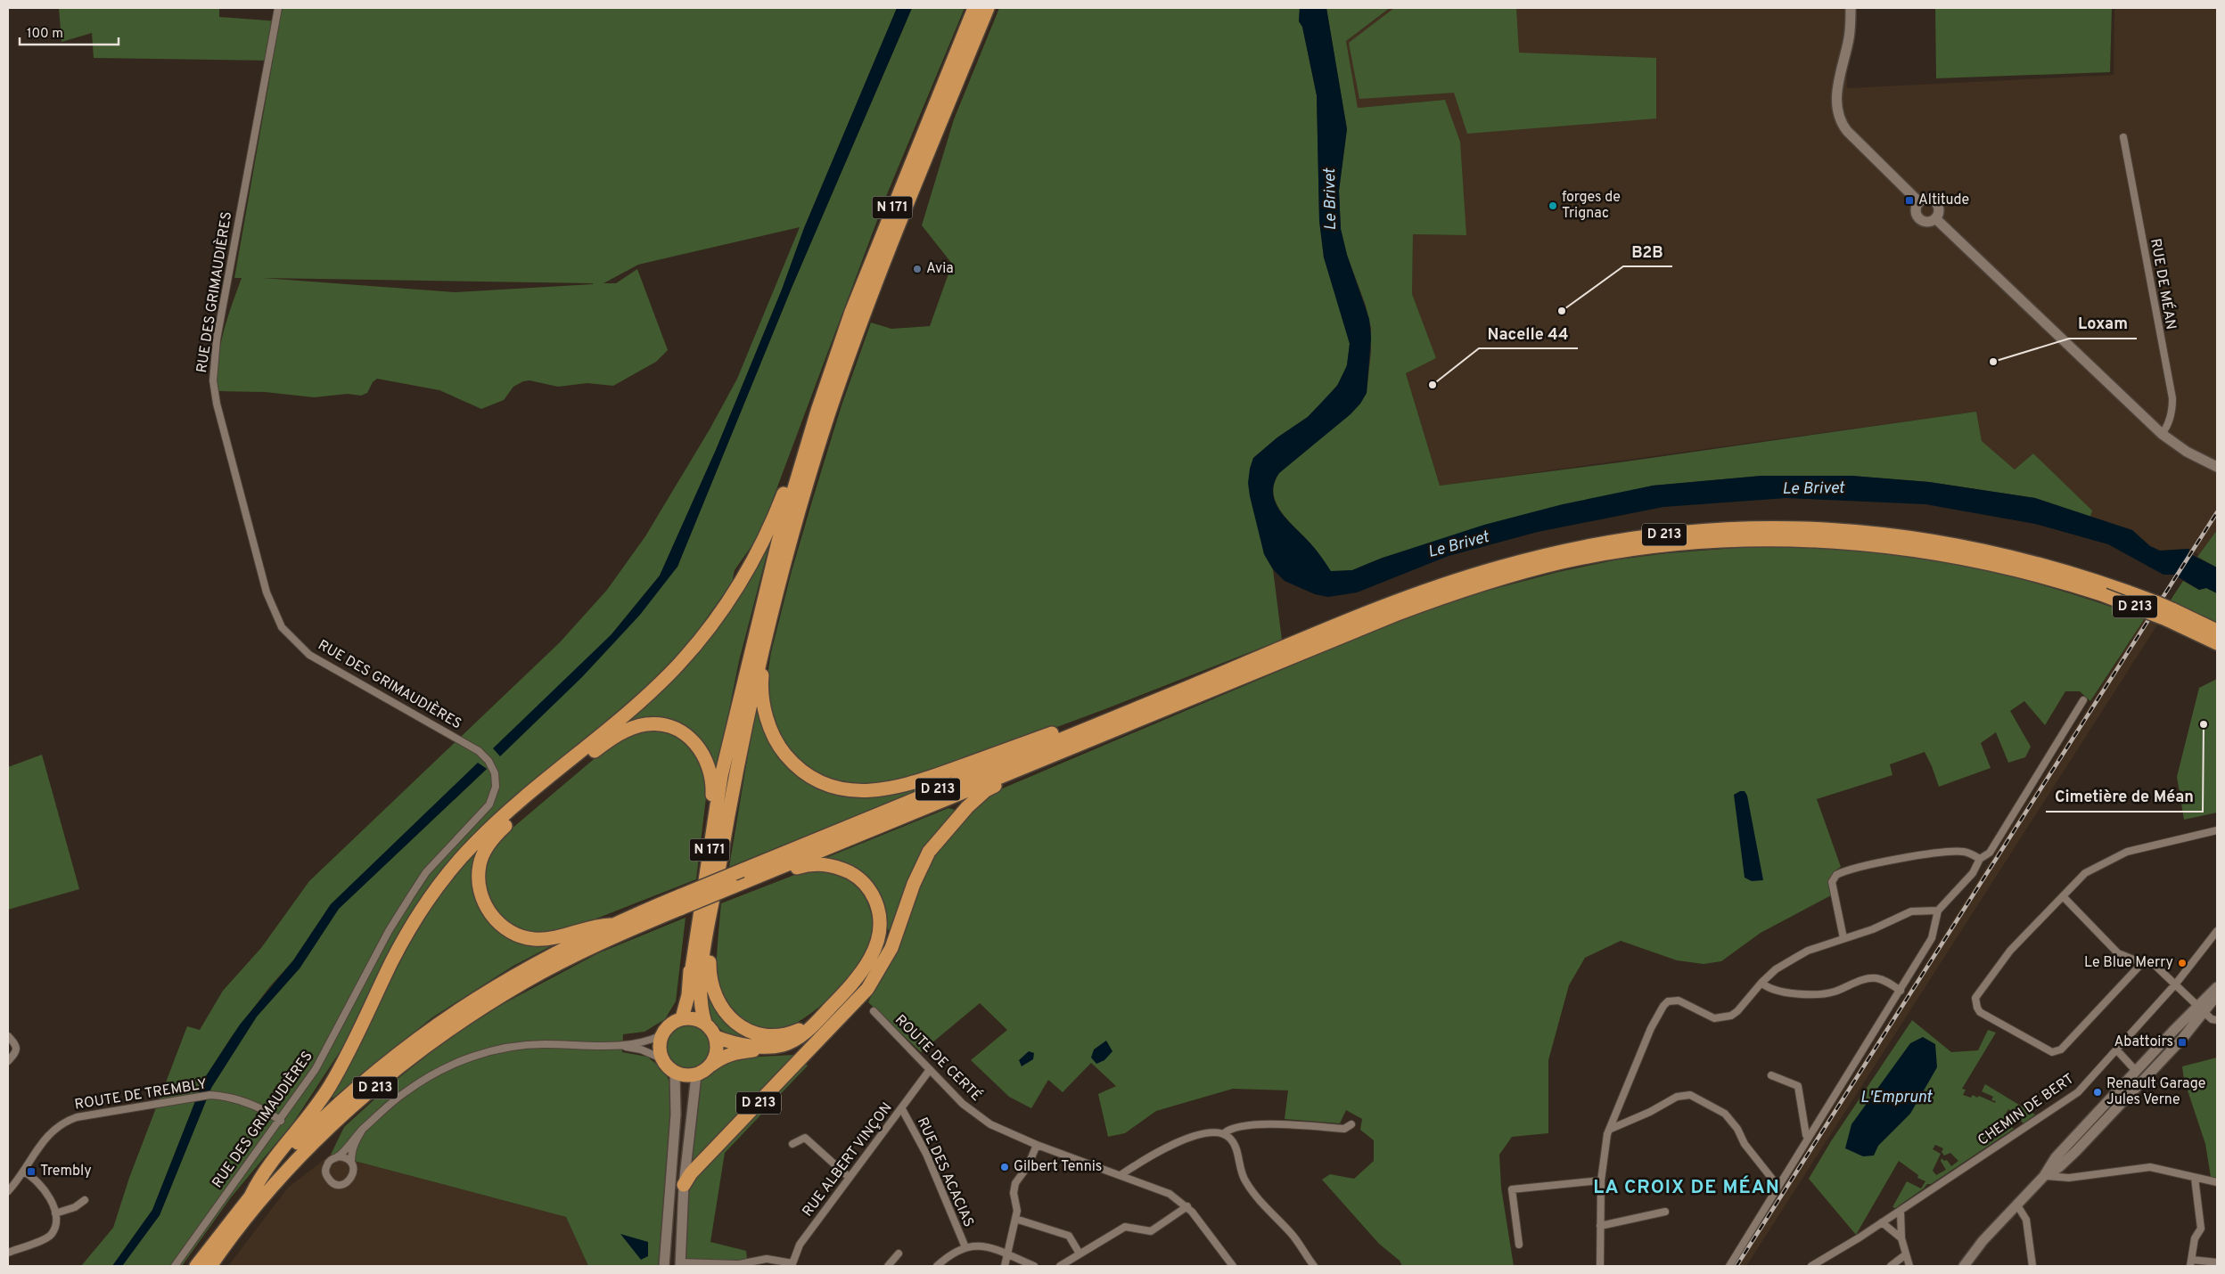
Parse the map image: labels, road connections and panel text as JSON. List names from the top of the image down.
{
  "streets": {
    "highway": ["N 171", "D 213"],
    "street": [
      "RUE DE MÉAN",
      "RUE DES GRIMAUDIÈRES",
      "ROUTE DE CERTÉ",
      "ROUTE DE TREMBLY",
      "CHEMIN DE BERT",
      "RUE ALBERT VINÇON",
      "RUE DES ACACIAS"
    ]
  },
  "crossings": [
    ["RUE DES GRIMAUDIÈRES", "ROUTE DE TREMBLY"],
    ["ROUTE DE CERTÉ", "RUE ALBERT VINÇON"],
    ["RUE ALBERT VINÇON", "RUE DES ACACIAS"]
  ],
  "districts": ["LA CROIX DE MÉAN"],
  "water": ["Le Brivet", "L'Emprunt"],
  "places": {
    "transit": ["Altitude", "Abattoirs", "Trembly"],
    "other": [
      "forges de Trignac",
      "Avia",
      "B2B",
      "Loxam",
      "Nacelle 44",
      "Cimetière de Méan",
      "Le Blue Merry",
      "Renault Garage Jules Verne",
      "Gilbert Tennis"
    ]
  },
  "scale_bar": "100 m"
}
